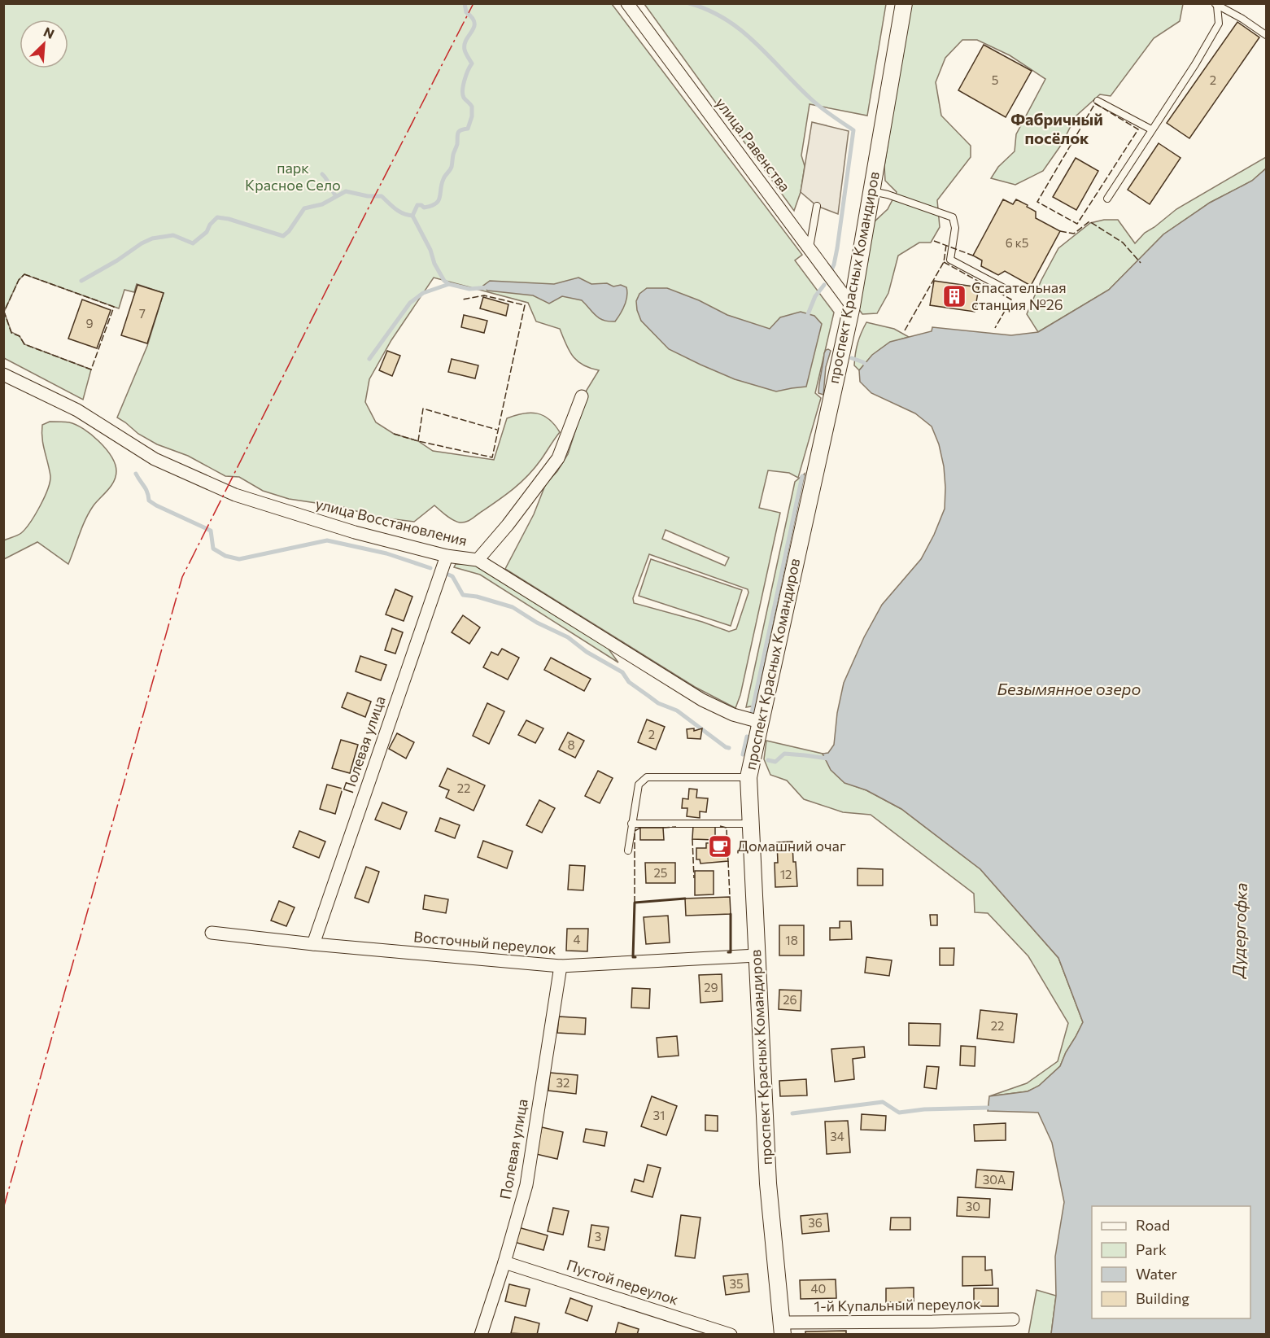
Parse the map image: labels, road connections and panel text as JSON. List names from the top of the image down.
{
  "streets": {
    "street": [
      "улица Равенства",
      "проспект Красных Командиров",
      "улица Восстановления",
      "Полевая улица",
      "Восточный переулок",
      "Пустой переулок",
      "1-й Купальный переулок"
    ]
  },
  "crossings": [
    ["улица Равенства", "проспект Красных Командиров"],
    ["проспект Красных Командиров", "улица Восстановления"],
    ["проспект Красных Командиров", "Восточный переулок"],
    ["проспект Красных Командиров", "1-й Купальный переулок"],
    ["улица Восстановления", "Полевая улица"],
    ["Полевая улица", "Восточный переулок"],
    ["Полевая улица", "Пустой переулок"]
  ],
  "districts": ["Фабричный посёлок"],
  "water": ["Безымянное озеро", "Дудергофка"],
  "parks": ["парк Красное Село"],
  "places": {
    "building": ["Спасательная станция №26"],
    "cafe": ["Домашний очаг"]
  },
  "house_numbers": [
    "5",
    "2",
    "6 к5",
    "7",
    "9",
    "2",
    "8",
    "22",
    "25",
    "12",
    "4",
    "18",
    "29",
    "26",
    "22",
    "32",
    "31",
    "34",
    "30А",
    "30",
    "36",
    "3",
    "35",
    "40"
  ],
  "legend": [
    "Road",
    "Park",
    "Water",
    "Building"
  ],
  "north": "top right"
}
